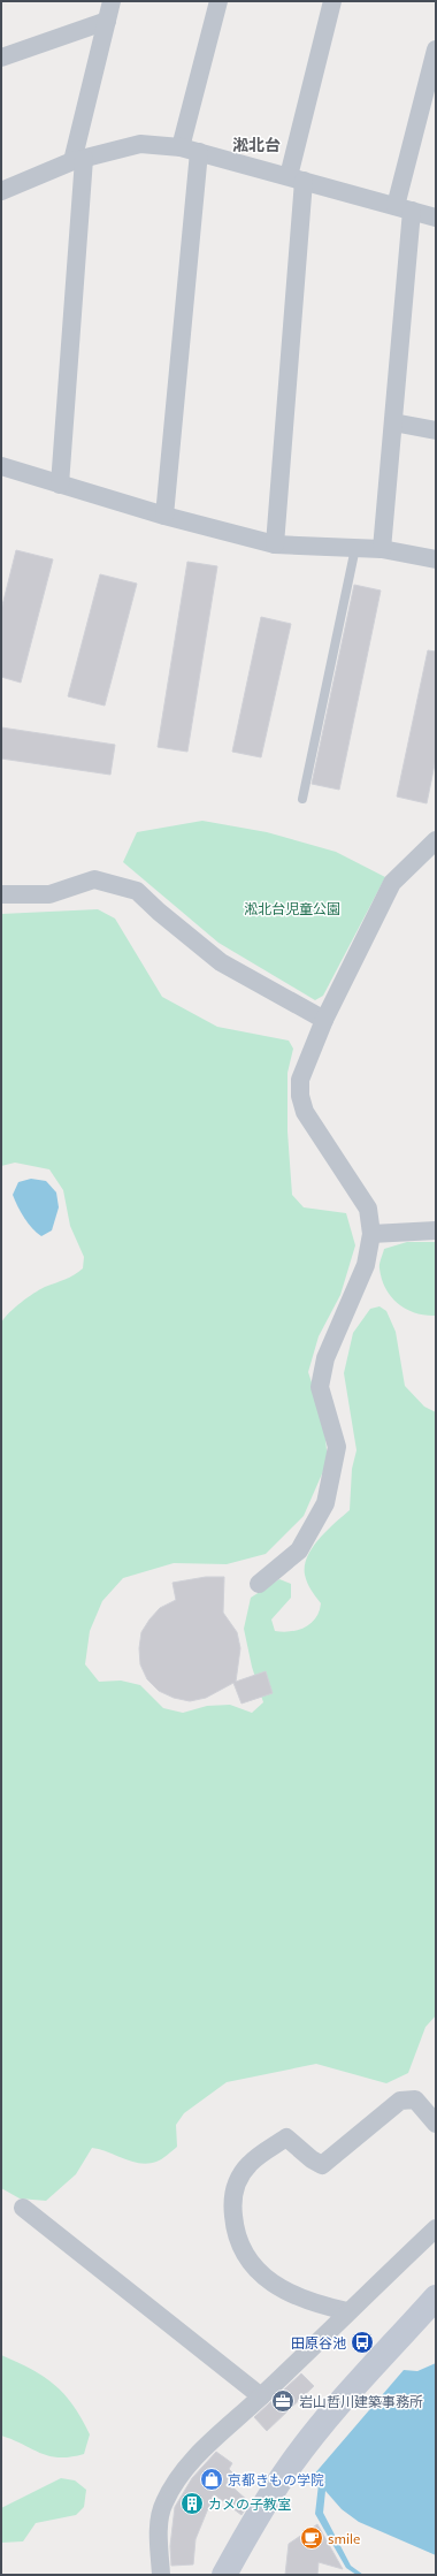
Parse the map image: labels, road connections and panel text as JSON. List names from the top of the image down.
{
  "districts": ["淞北台"],
  "parks": ["淞北台児童公園"],
  "places": {
    "bus stop": ["田原谷池"],
    "office": ["岩山哲川建築事務所"],
    "shop": ["京都きもの学院"],
    "building": ["カメの子教室"],
    "cafe": ["smile"]
  }
}
